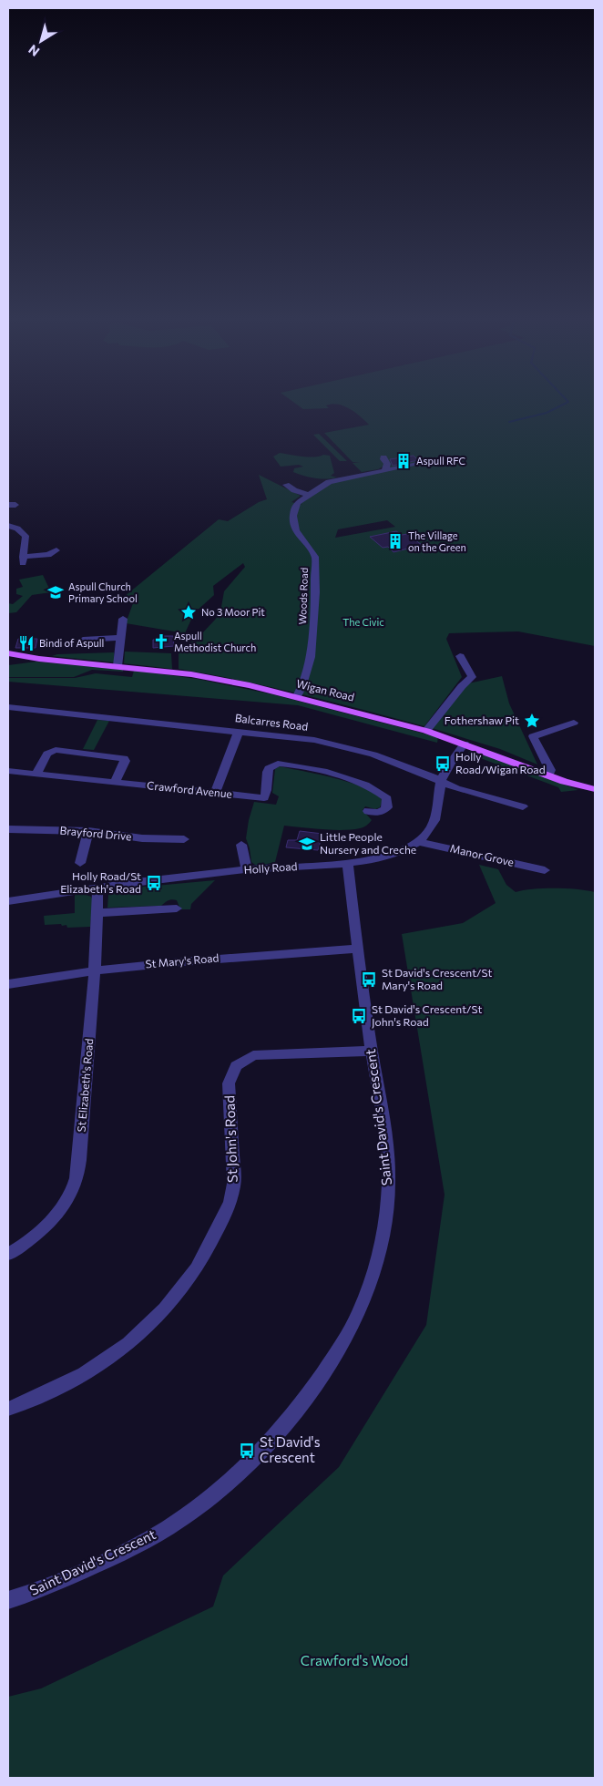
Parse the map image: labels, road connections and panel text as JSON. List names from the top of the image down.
{
  "streets": {
    "main road": ["Wigan Road"],
    "street": [
      "Woods Road",
      "Balcarres Road",
      "Crawford Avenue",
      "Brayford Drive",
      "Manor Grove",
      "Holly Road",
      "St Mary's Road",
      "St Elizabeth's Road",
      "Saint David's Crescent",
      "St John's Road"
    ]
  },
  "crossings": [
    ["Woods Road", "Wigan Road"],
    ["Wigan Road", "Holly Road"],
    ["Balcarres Road", "Holly Road"],
    ["Manor Grove", "Holly Road"],
    ["Holly Road", "St Elizabeth's Road"],
    ["Holly Road", "Saint David's Crescent"],
    ["St Mary's Road", "St Elizabeth's Road"],
    ["St Mary's Road", "Saint David's Crescent"],
    ["Saint David's Crescent", "St John's Road"]
  ],
  "parks": ["The Civic", "Crawford's Wood"],
  "places": {
    "building": ["Aspull RFC", "The Village on the Green"],
    "school or university": ["Aspull Church Primary School", "Little People Nursery and Creche"],
    "place": ["No 3 Moor Pit", "Fothershaw Pit"],
    "church": ["Aspull Methodist Church"],
    "restaurant": ["Bindi of Aspull"],
    "bus stop": [
      "Holly Road/Wigan Road",
      "Holly Road/St Elizabeth's Road",
      "St David's Crescent/St Mary's Road",
      "St David's Crescent/St John's Road",
      "St David's Crescent"
    ]
  },
  "north": "bottom left"
}
